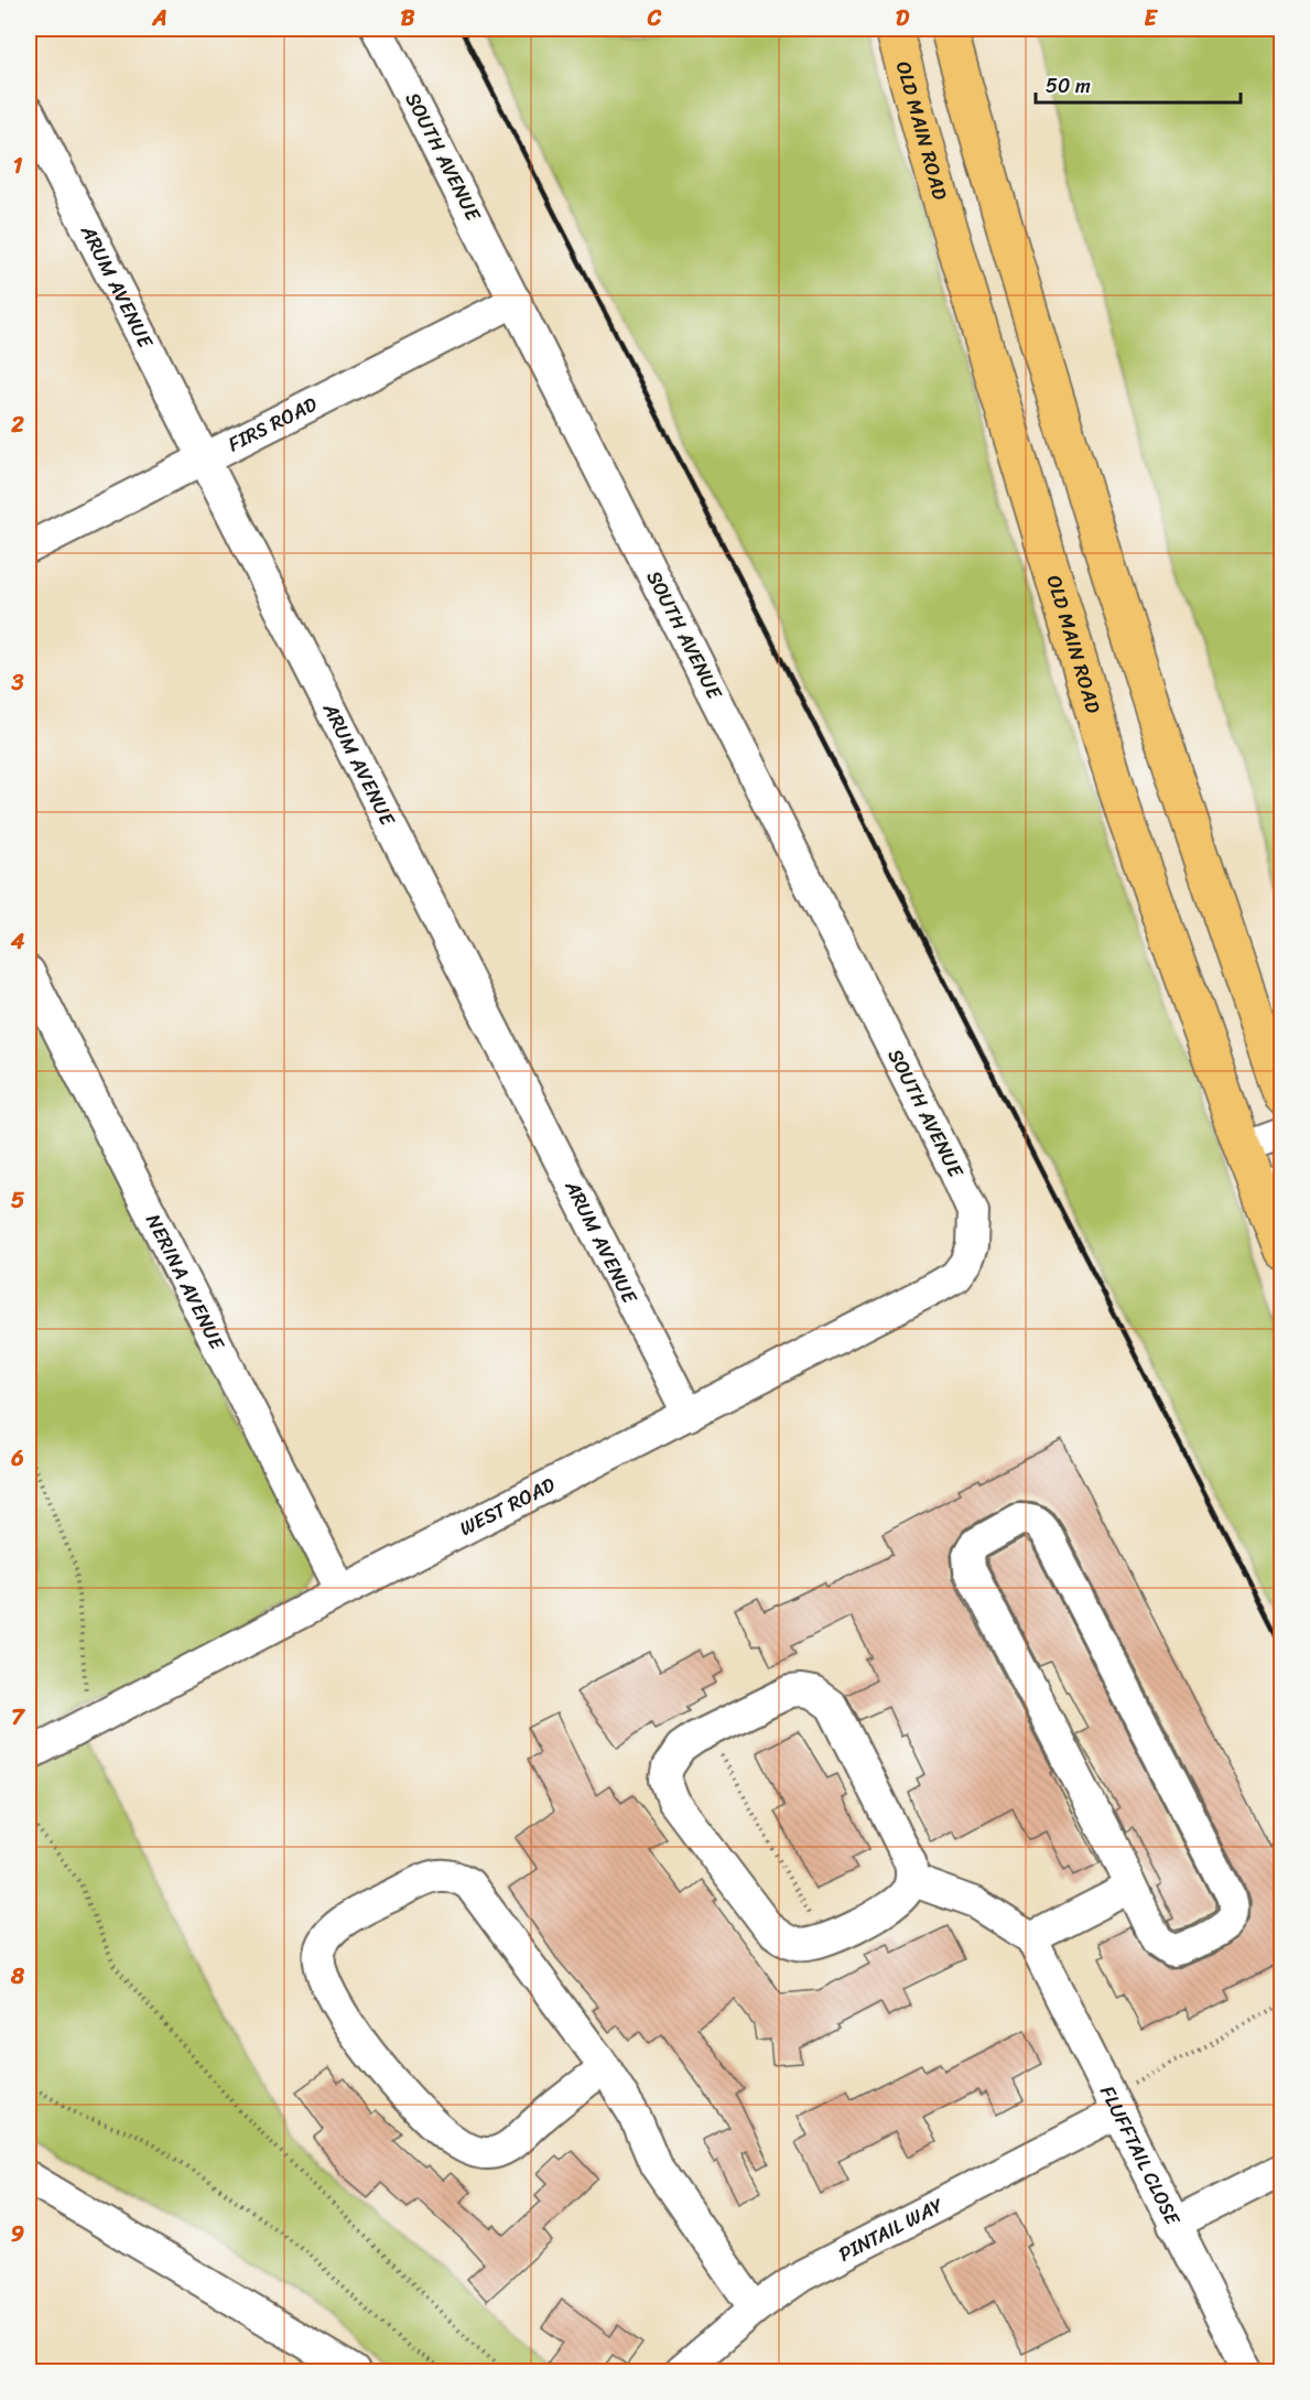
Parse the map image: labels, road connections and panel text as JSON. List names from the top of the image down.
{
  "streets": {
    "main road": ["OLD MAIN ROAD"],
    "street": [
      "SOUTH AVENUE",
      "ARUM AVENUE",
      "FIRS ROAD",
      "NERINA AVENUE",
      "WEST ROAD",
      "FLUFFTAIL CLOSE",
      "PINTAIL WAY"
    ]
  },
  "crossings": [
    ["SOUTH AVENUE", "FIRS ROAD"],
    ["SOUTH AVENUE", "WEST ROAD"],
    ["ARUM AVENUE", "FIRS ROAD"],
    ["ARUM AVENUE", "WEST ROAD"],
    ["NERINA AVENUE", "WEST ROAD"],
    ["FLUFFTAIL CLOSE", "PINTAIL WAY"]
  ],
  "scale_bar": "50 m",
  "grid": {
    "columns": [
      "A",
      "B",
      "C",
      "D",
      "E"
    ],
    "rows": [
      "1",
      "2",
      "3",
      "4",
      "5",
      "6",
      "7",
      "8",
      "9"
    ]
  }
}
